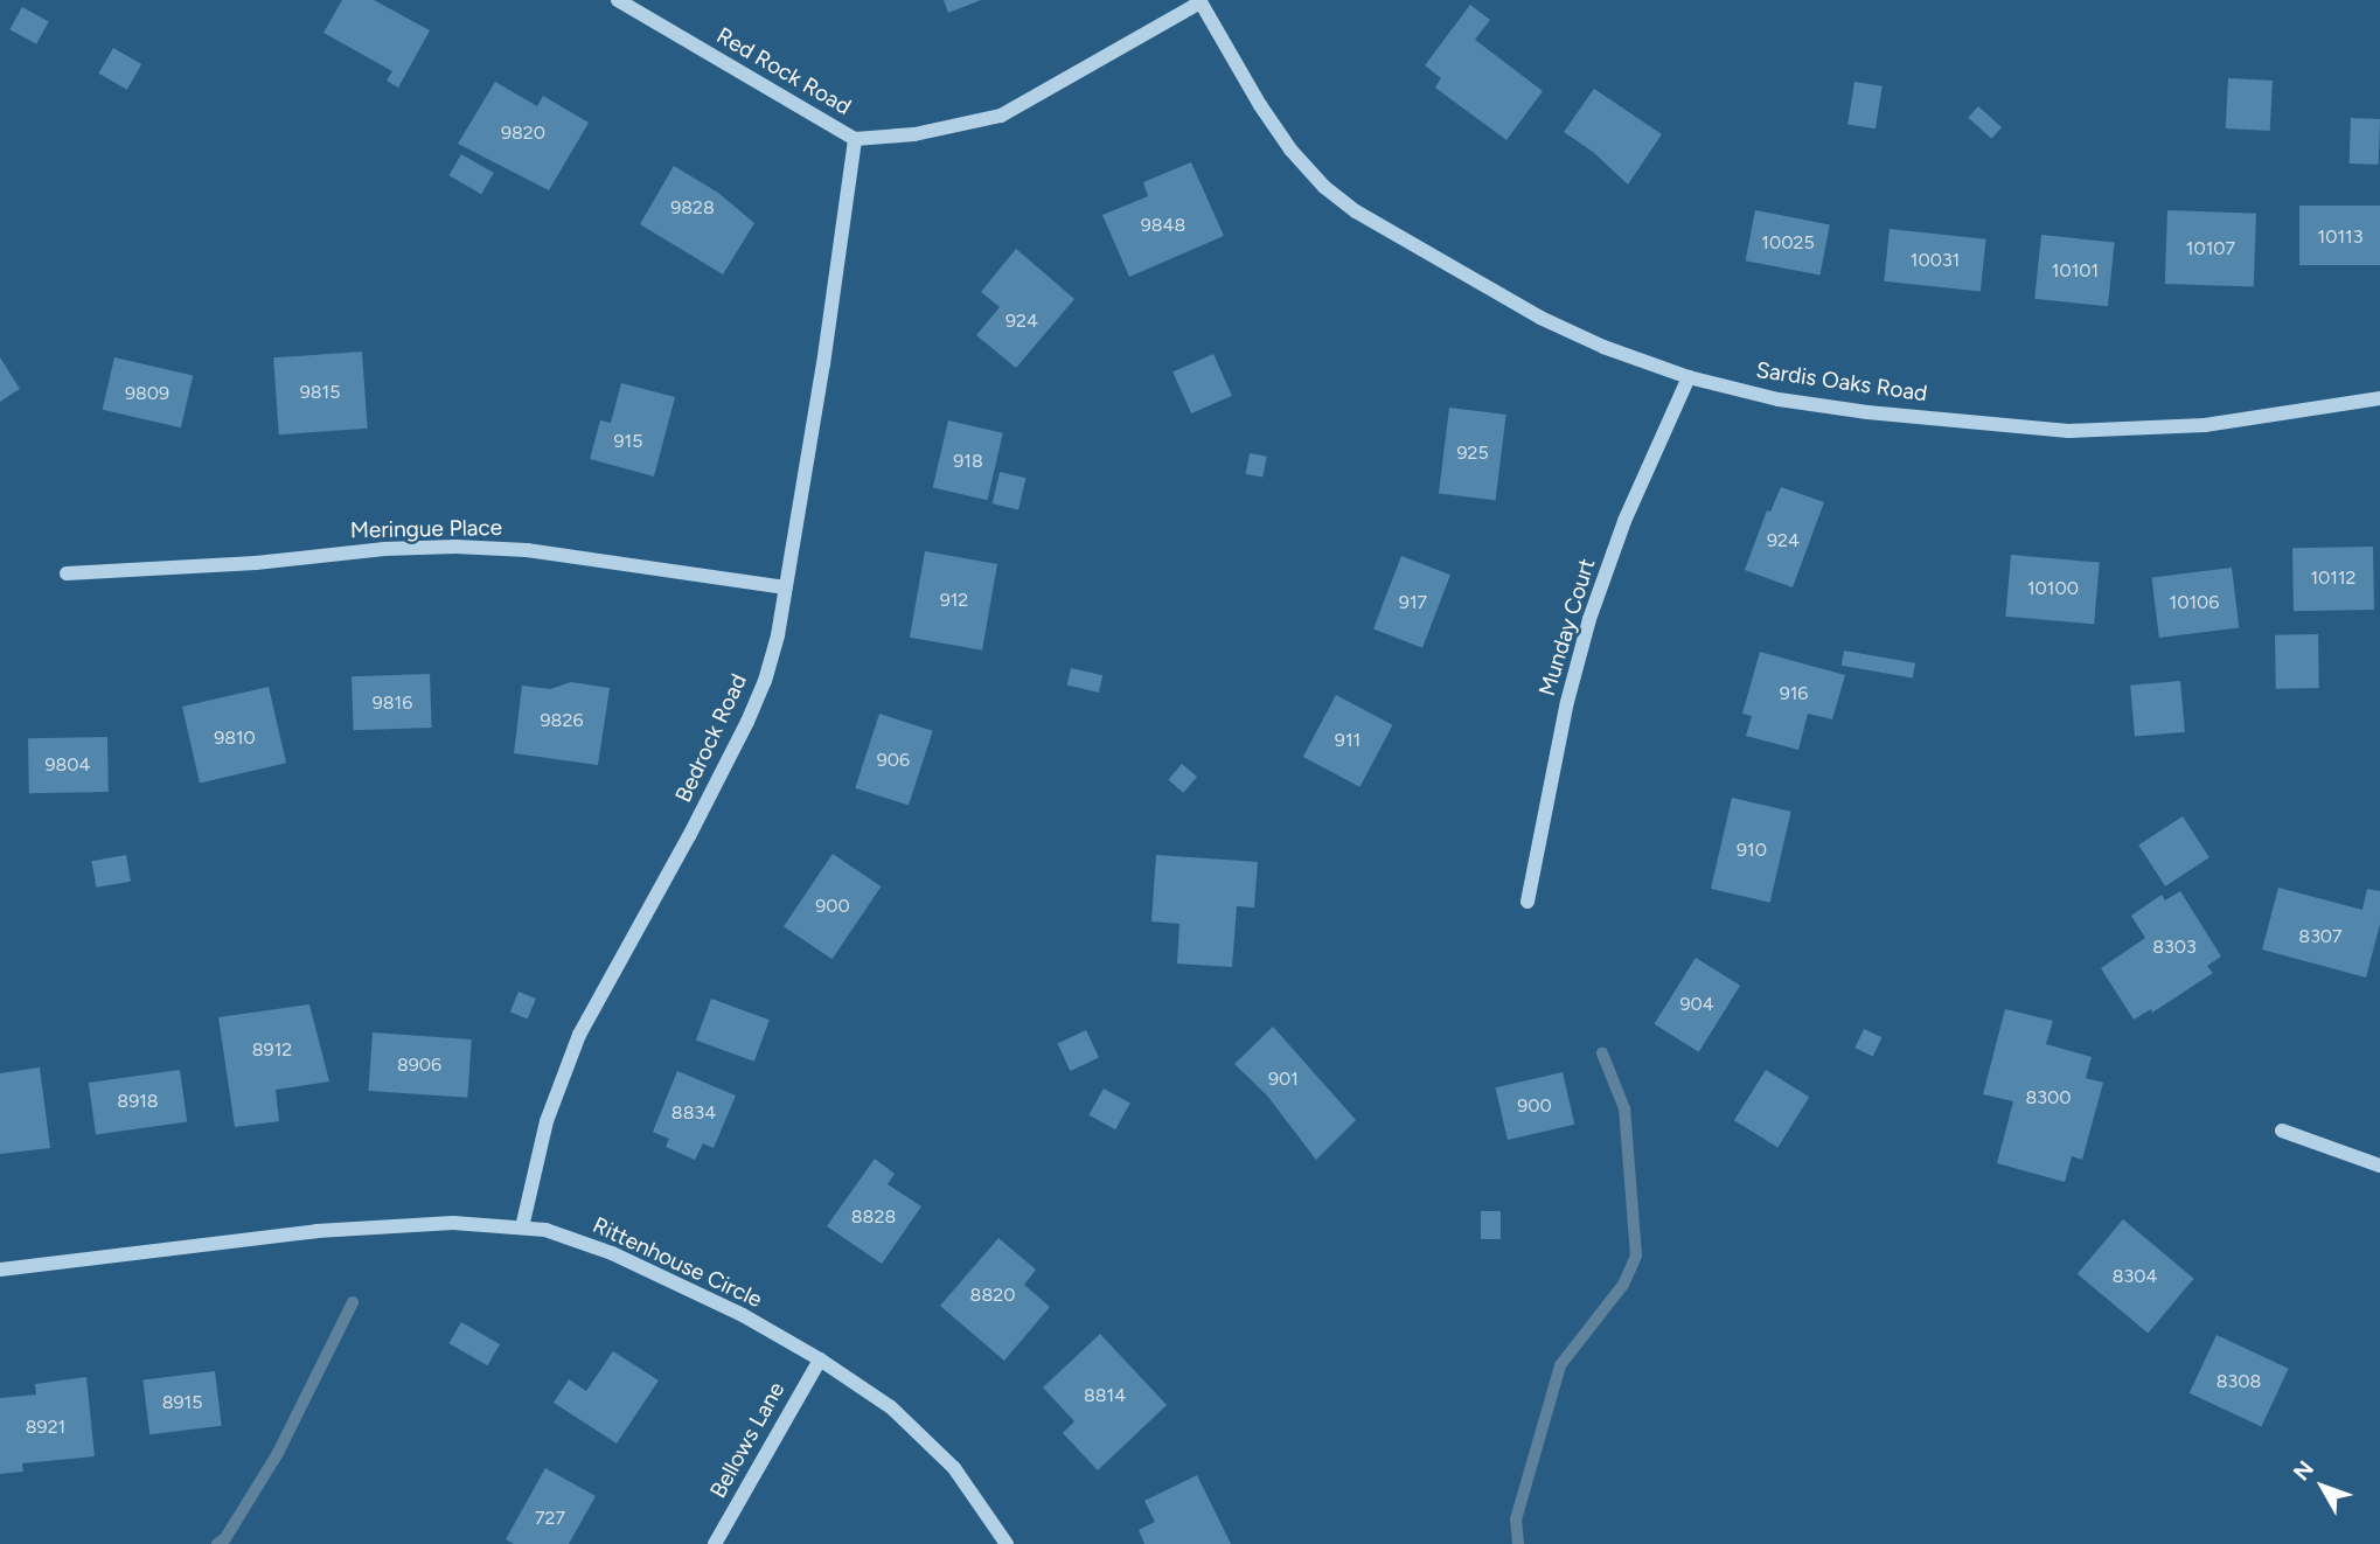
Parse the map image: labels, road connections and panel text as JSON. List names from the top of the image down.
{
  "streets": {
    "street": [
      "Red Rock Road",
      "Sardis Oaks Road",
      "Meringue Place",
      "Munday Court",
      "Bedrock Road",
      "Rittenhouse Circle",
      "Bellows Lane"
    ]
  },
  "crossings": [
    ["Red Rock Road", "Sardis Oaks Road"],
    ["Red Rock Road", "Bedrock Road"],
    ["Sardis Oaks Road", "Munday Court"],
    ["Meringue Place", "Bedrock Road"],
    ["Bedrock Road", "Rittenhouse Circle"],
    ["Rittenhouse Circle", "Bellows Lane"]
  ],
  "house_numbers": [
    "9820",
    "9828",
    "9848",
    "10113",
    "10025",
    "10107",
    "10031",
    "10101",
    "924",
    "9815",
    "9809",
    "915",
    "925",
    "918",
    "924",
    "10112",
    "10100",
    "912",
    "917",
    "10106",
    "916",
    "9816",
    "9826",
    "9810",
    "911",
    "906",
    "9804",
    "910",
    "900",
    "8307",
    "8303",
    "904",
    "8912",
    "8906",
    "901",
    "8300",
    "8918",
    "900",
    "8834",
    "8828",
    "8304",
    "8820",
    "8308",
    "8814",
    "8915",
    "8921",
    "727"
  ],
  "north": "top left"
}
